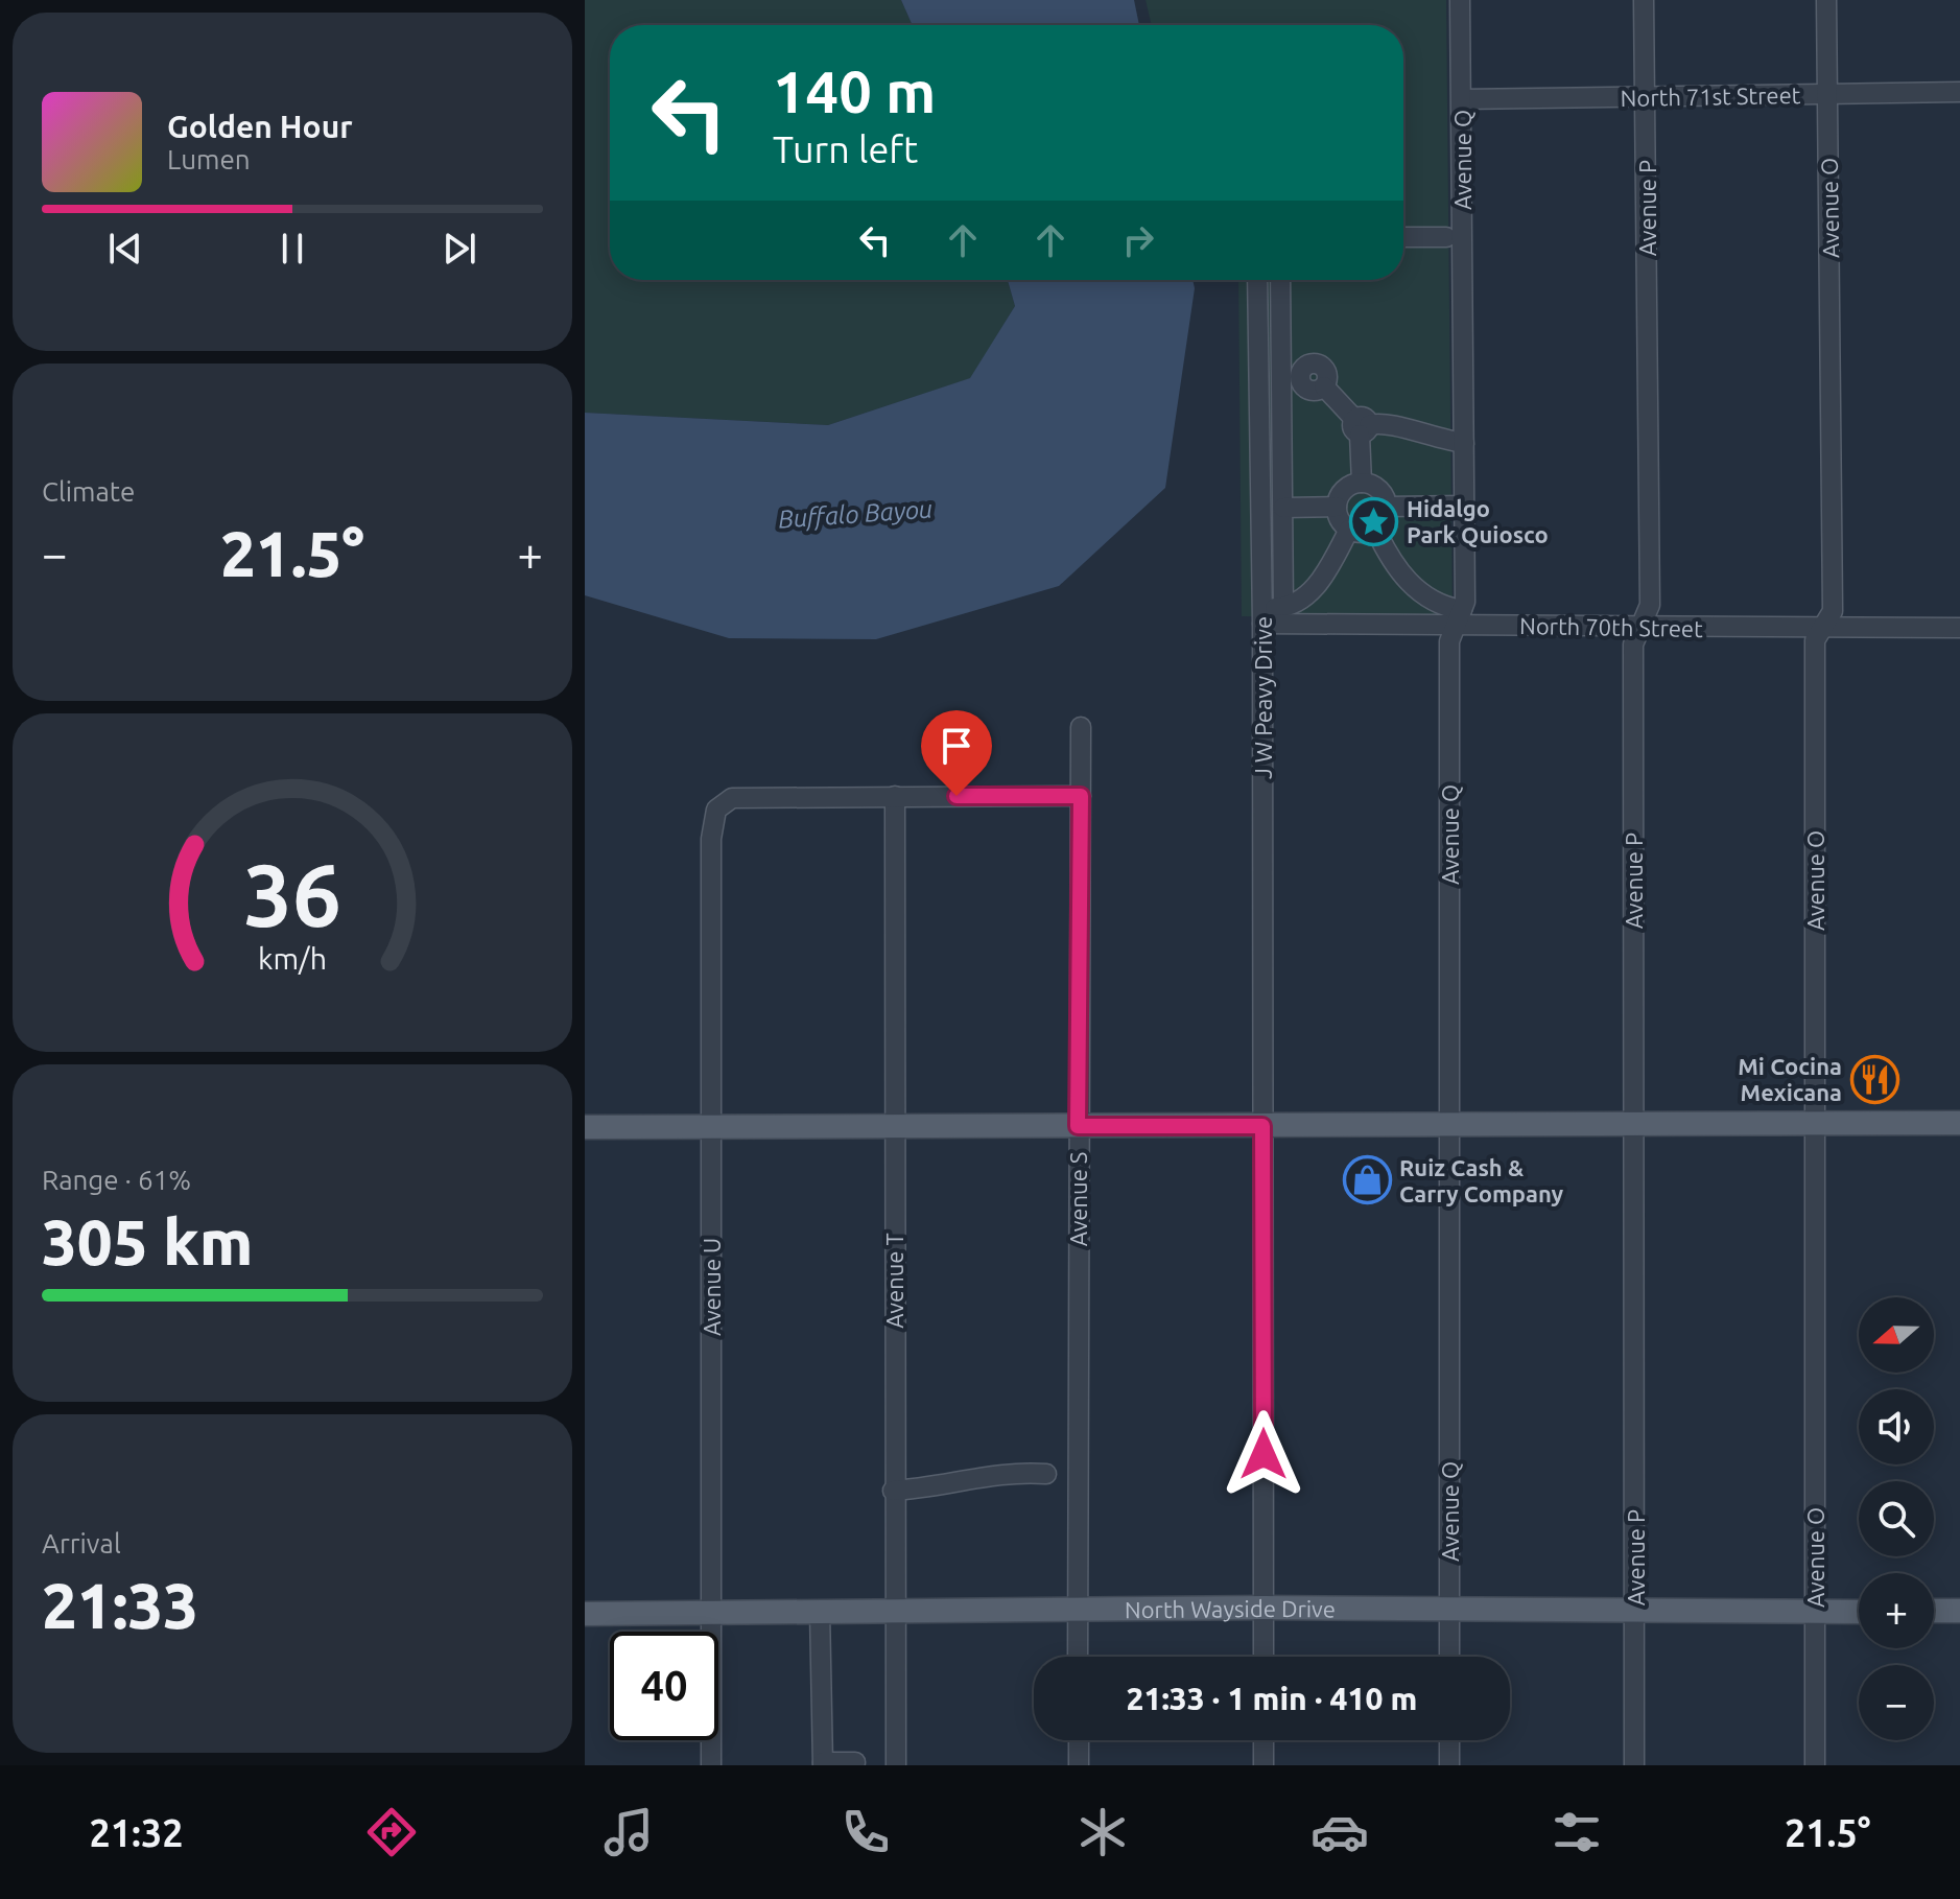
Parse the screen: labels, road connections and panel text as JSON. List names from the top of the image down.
{
  "streets": {
    "main road": ["North Wayside Drive"],
    "street": [
      "North 71st Street",
      "Avenue Q",
      "Avenue P",
      "Avenue O",
      "North 70th Street",
      "J W Peavy Drive",
      "Avenue S",
      "Avenue T",
      "Avenue U"
    ]
  },
  "crossings": [
    ["North 71st Street", "Avenue Q"],
    ["North 71st Street", "Avenue P"],
    ["North 71st Street", "Avenue O"],
    ["Avenue Q", "North 70th Street"],
    ["Avenue Q", "North Wayside Drive"],
    ["Avenue P", "North 70th Street"],
    ["Avenue P", "North Wayside Drive"],
    ["Avenue O", "North 70th Street"],
    ["Avenue O", "North Wayside Drive"],
    ["North 70th Street", "J W Peavy Drive"],
    ["J W Peavy Drive", "North Wayside Drive"],
    ["Avenue S", "North Wayside Drive"],
    ["Avenue T", "Avenue U"],
    ["Avenue T", "North Wayside Drive"],
    ["Avenue U", "North Wayside Drive"]
  ],
  "water": ["Buffalo Bayou"],
  "places": {
    "place": ["Hidalgo Park Quiosco"],
    "restaurant": ["Mi Cocina Mexicana"],
    "shop": ["Ruiz Cash & Carry Company"]
  },
  "north": "left",
  "page": {
    "turn": ["140 m", "Turn left"],
    "song": ["Golden Hour", "Lumen"],
    "tile": [
      "Climate",
      ["Range · 61%", "305 km"],
      ["Arrival", "21:33"]
    ],
    "heat": ["−", "21.5°", "+"],
    "map_buttons": ["+", "−"],
    "limit": "40",
    "trip": "21:33 · 1 min · 410 m",
    "tabs": ["21:32", "21.5°"],
    "gauge": ["36", "km/h"]
  }
}
